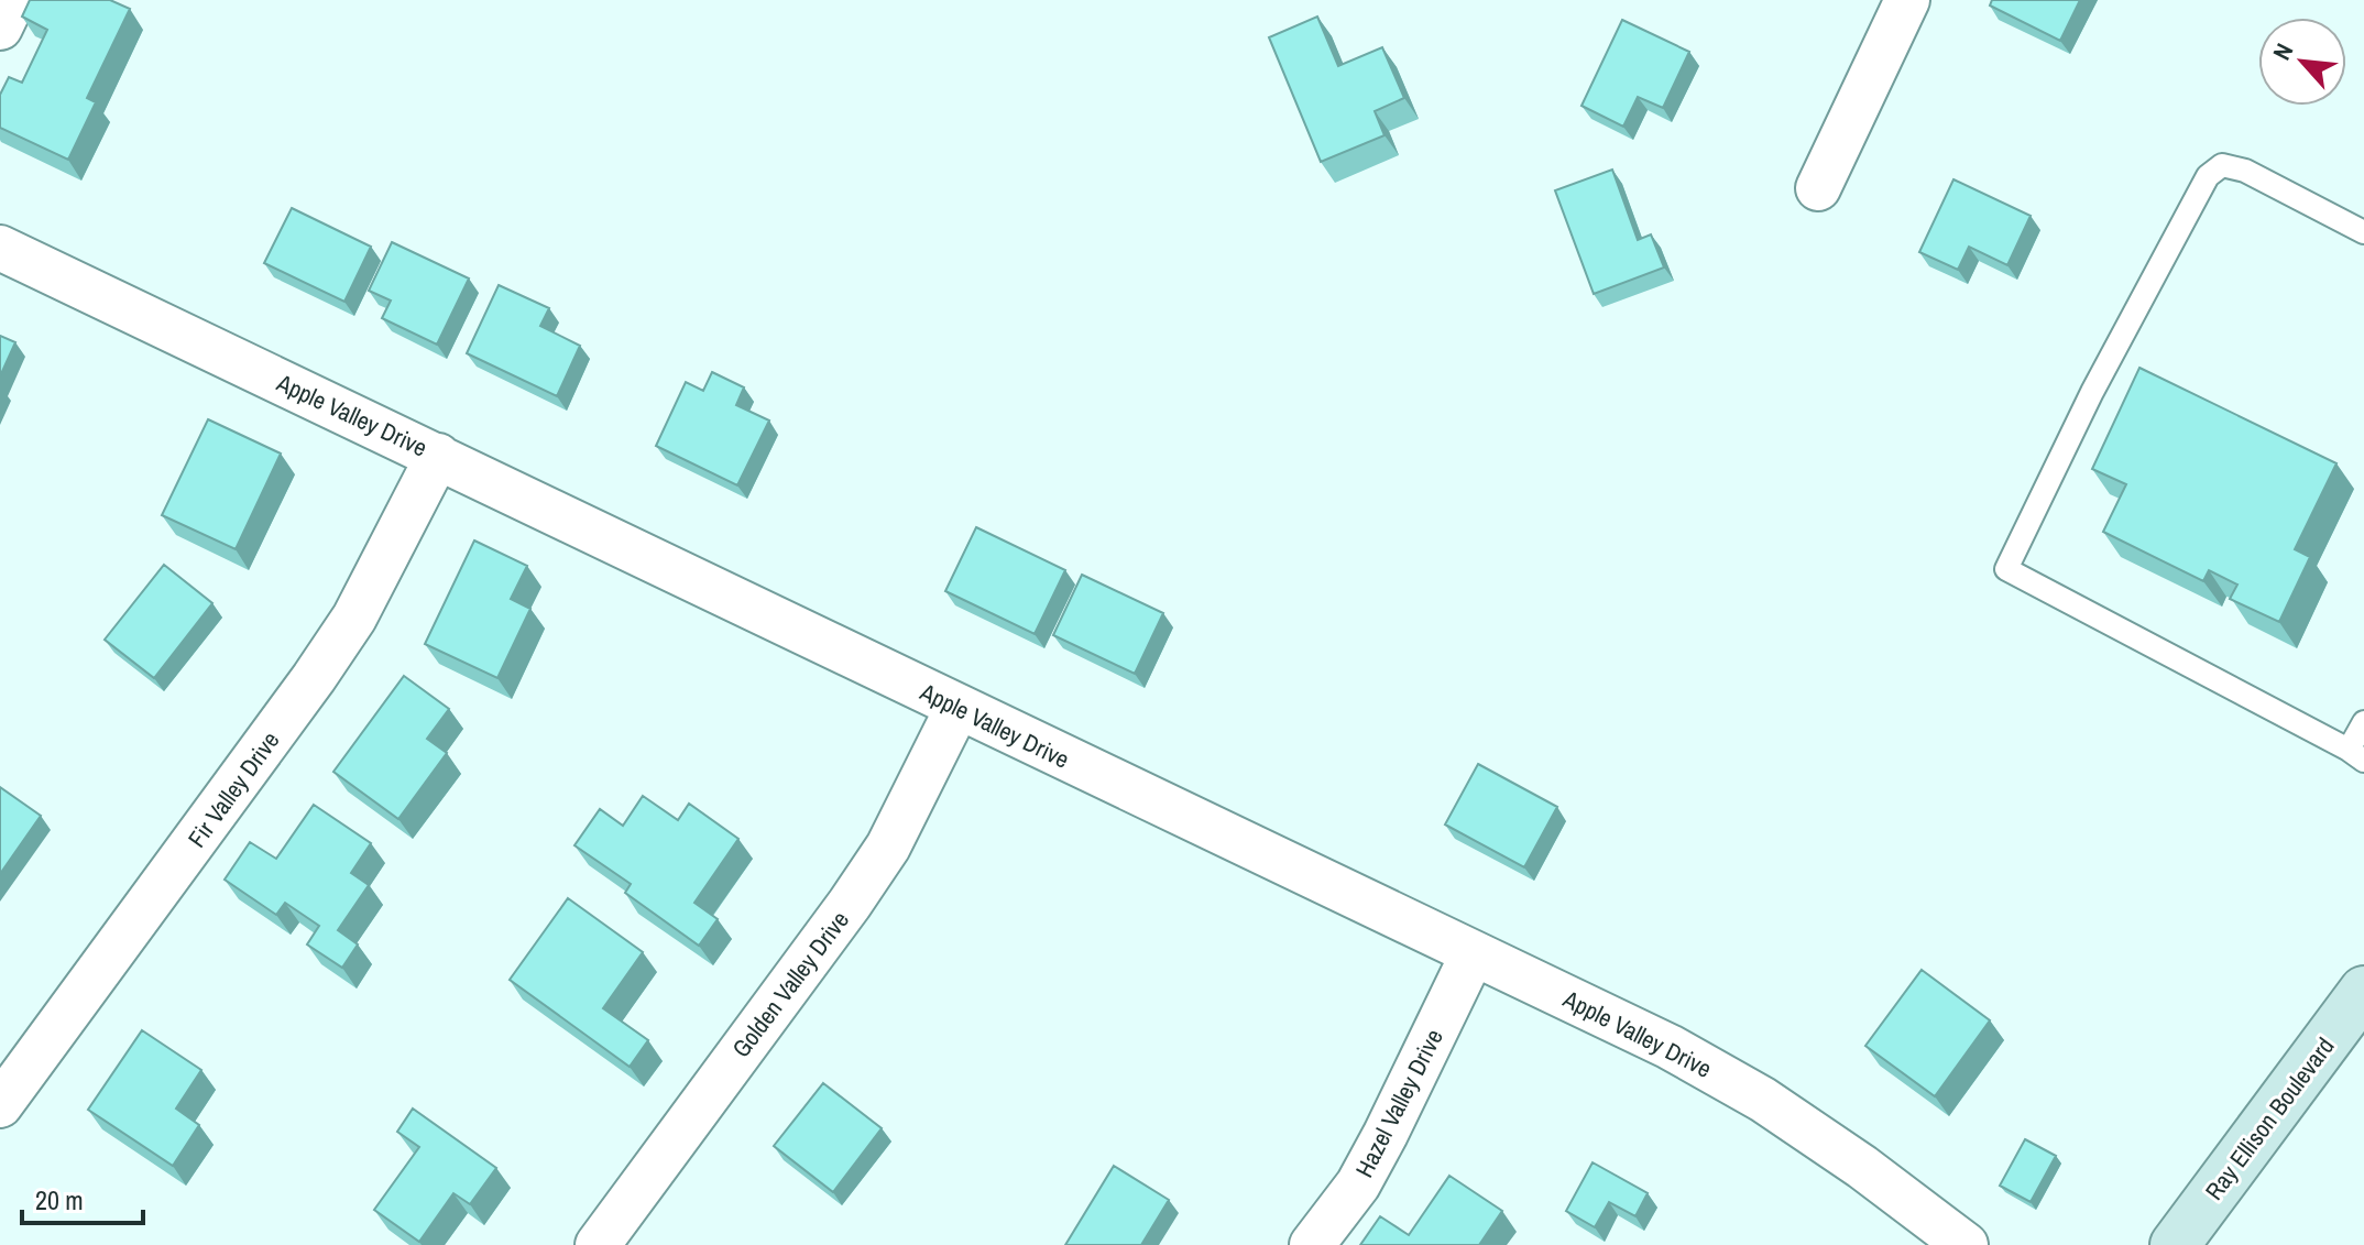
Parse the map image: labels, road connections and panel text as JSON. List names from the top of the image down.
{
  "streets": {
    "main road": ["Ray Ellison Boulevard"],
    "street": [
      "Apple Valley Drive",
      "Fir Valley Drive",
      "Golden Valley Drive",
      "Hazel Valley Drive"
    ]
  },
  "crossings": [
    ["Apple Valley Drive", "Fir Valley Drive"],
    ["Apple Valley Drive", "Golden Valley Drive"],
    ["Apple Valley Drive", "Hazel Valley Drive"]
  ],
  "scale_bar": "20 m",
  "north": "top left"
}
